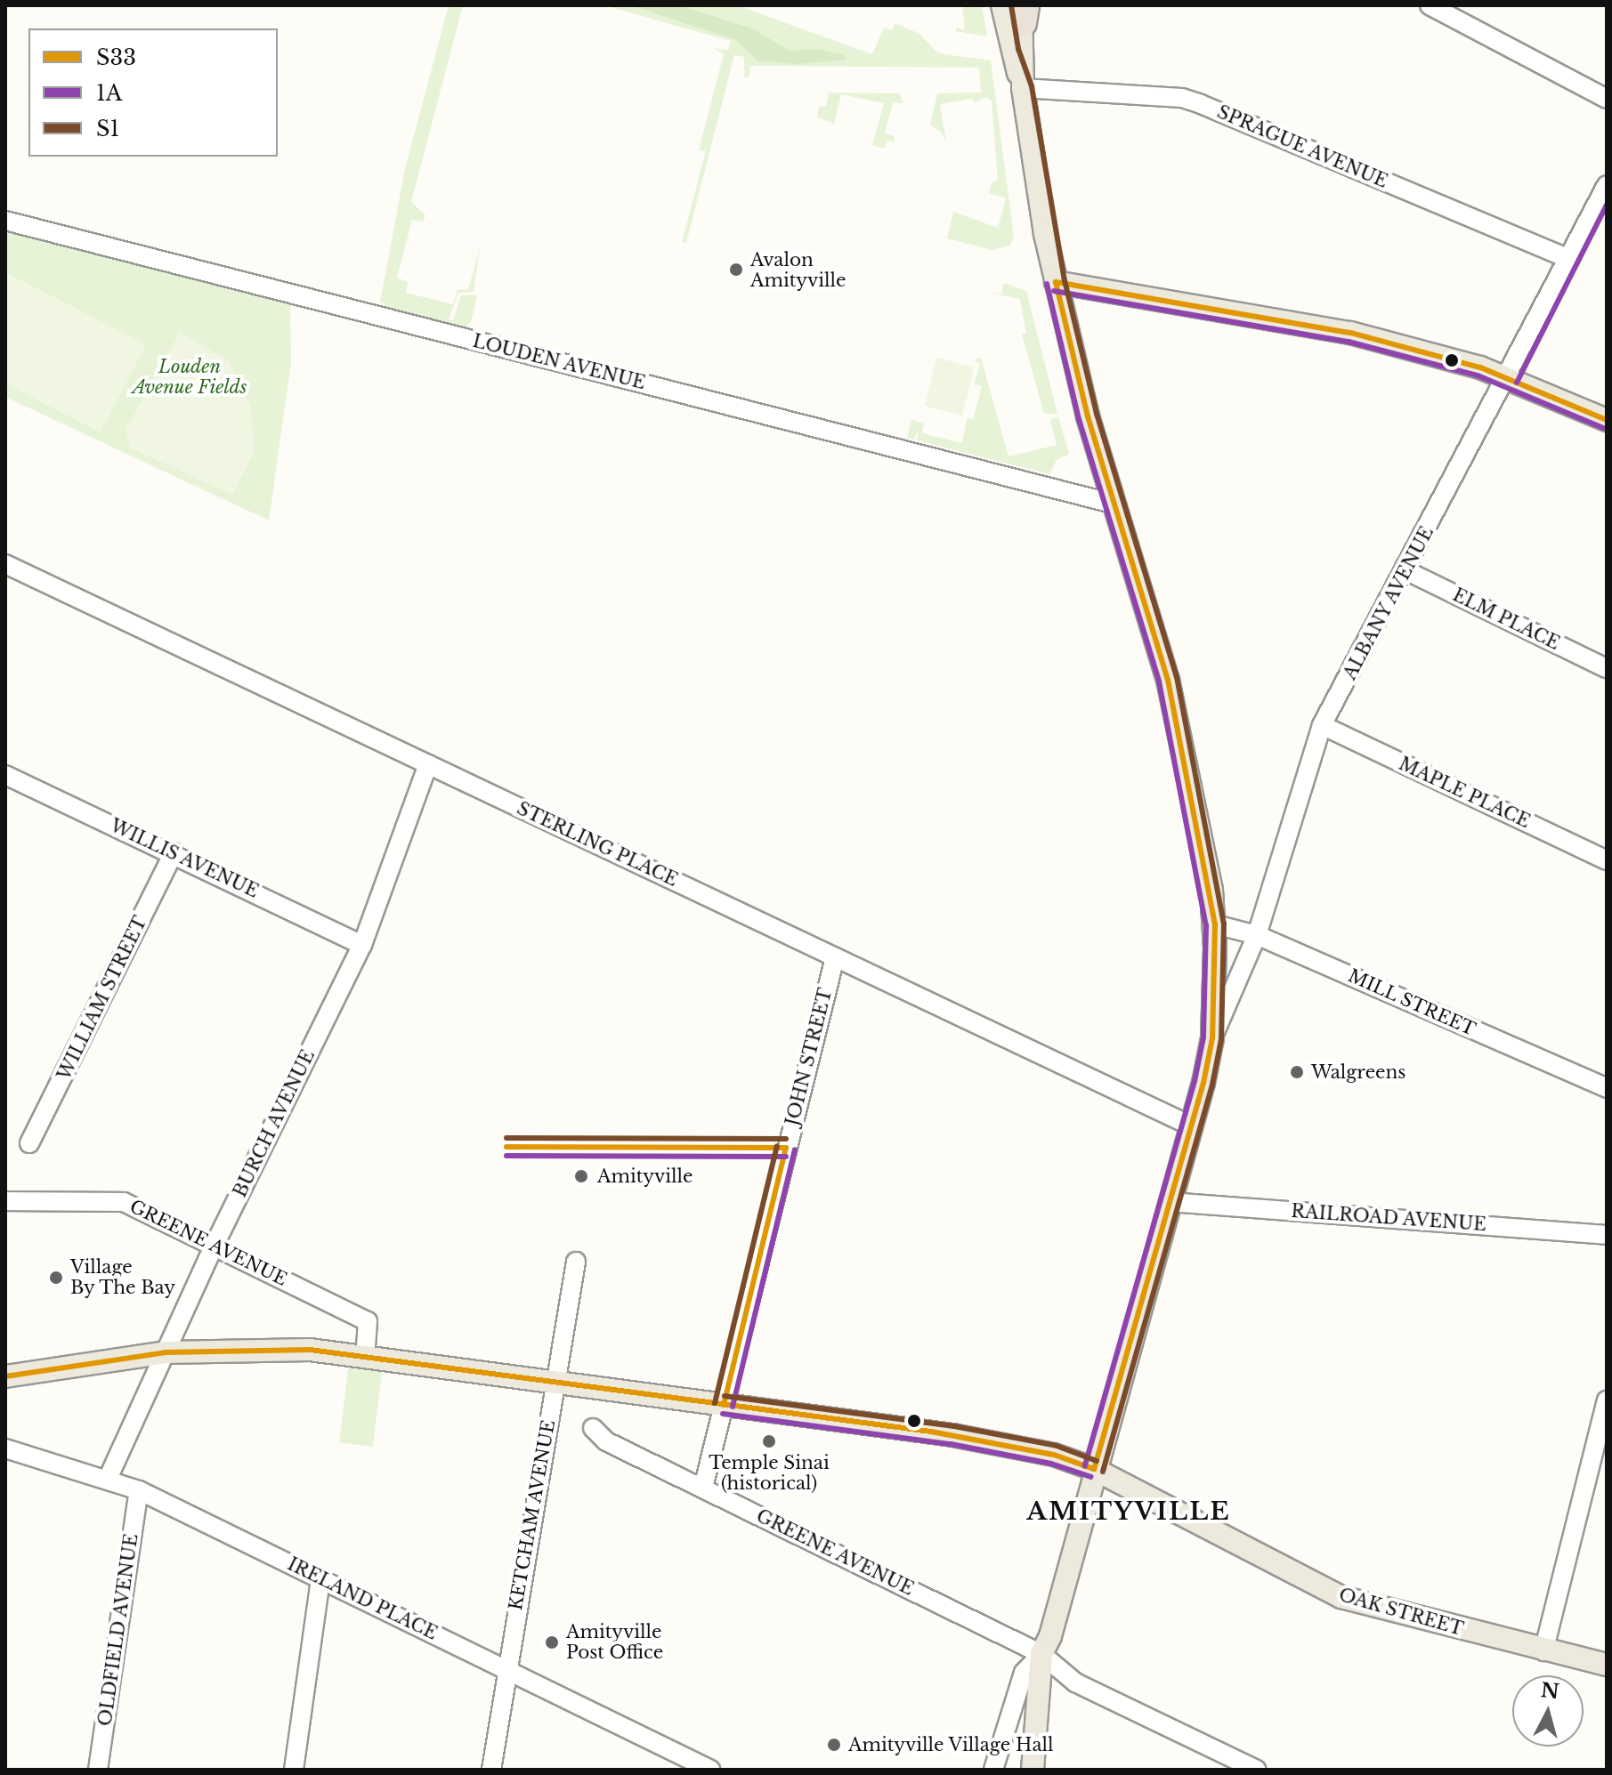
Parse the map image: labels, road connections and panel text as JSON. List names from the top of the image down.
{
  "streets": {
    "main road": ["OAK STREET"],
    "street": [
      "SPRAGUE AVENUE",
      "LOUDEN AVENUE",
      "ALBANY AVENUE",
      "ELM PLACE",
      "MAPLE PLACE",
      "STERLING PLACE",
      "WILLIS AVENUE",
      "WILLIAM STREET",
      "MILL STREET",
      "JOHN STREET",
      "BURCH AVENUE",
      "RAILROAD AVENUE",
      "GREENE AVENUE",
      "KETCHAM AVENUE",
      "IRELAND PLACE",
      "OLDFIELD AVENUE"
    ]
  },
  "crossings": [
    ["SPRAGUE AVENUE", "ALBANY AVENUE"],
    ["ALBANY AVENUE", "ELM PLACE"],
    ["ALBANY AVENUE", "MAPLE PLACE"],
    ["ALBANY AVENUE", "MILL STREET"],
    ["STERLING PLACE", "JOHN STREET"],
    ["STERLING PLACE", "BURCH AVENUE"],
    ["WILLIS AVENUE", "WILLIAM STREET"],
    ["WILLIS AVENUE", "BURCH AVENUE"],
    ["JOHN STREET", "GREENE AVENUE"],
    ["JOHN STREET", "OAK STREET"],
    ["BURCH AVENUE", "GREENE AVENUE"],
    ["BURCH AVENUE", "IRELAND PLACE"],
    ["BURCH AVENUE", "OAK STREET"],
    ["GREENE AVENUE", "OAK STREET"],
    ["KETCHAM AVENUE", "IRELAND PLACE"],
    ["KETCHAM AVENUE", "OAK STREET"],
    ["IRELAND PLACE", "OLDFIELD AVENUE"]
  ],
  "districts": ["AMITYVILLE"],
  "parks": ["Louden Avenue Fields"],
  "places": [
    "Avalon Amityville",
    "Walgreens",
    "Amityville",
    "Village By The Bay",
    "Temple Sinai (historical)",
    "Amityville Post Office",
    "Amityville Village Hall"
  ],
  "lines": ["transit line S1", "transit line 1A", "transit line S33"],
  "legend": ["S33", "1A", "S1"],
  "north": "top"
}
